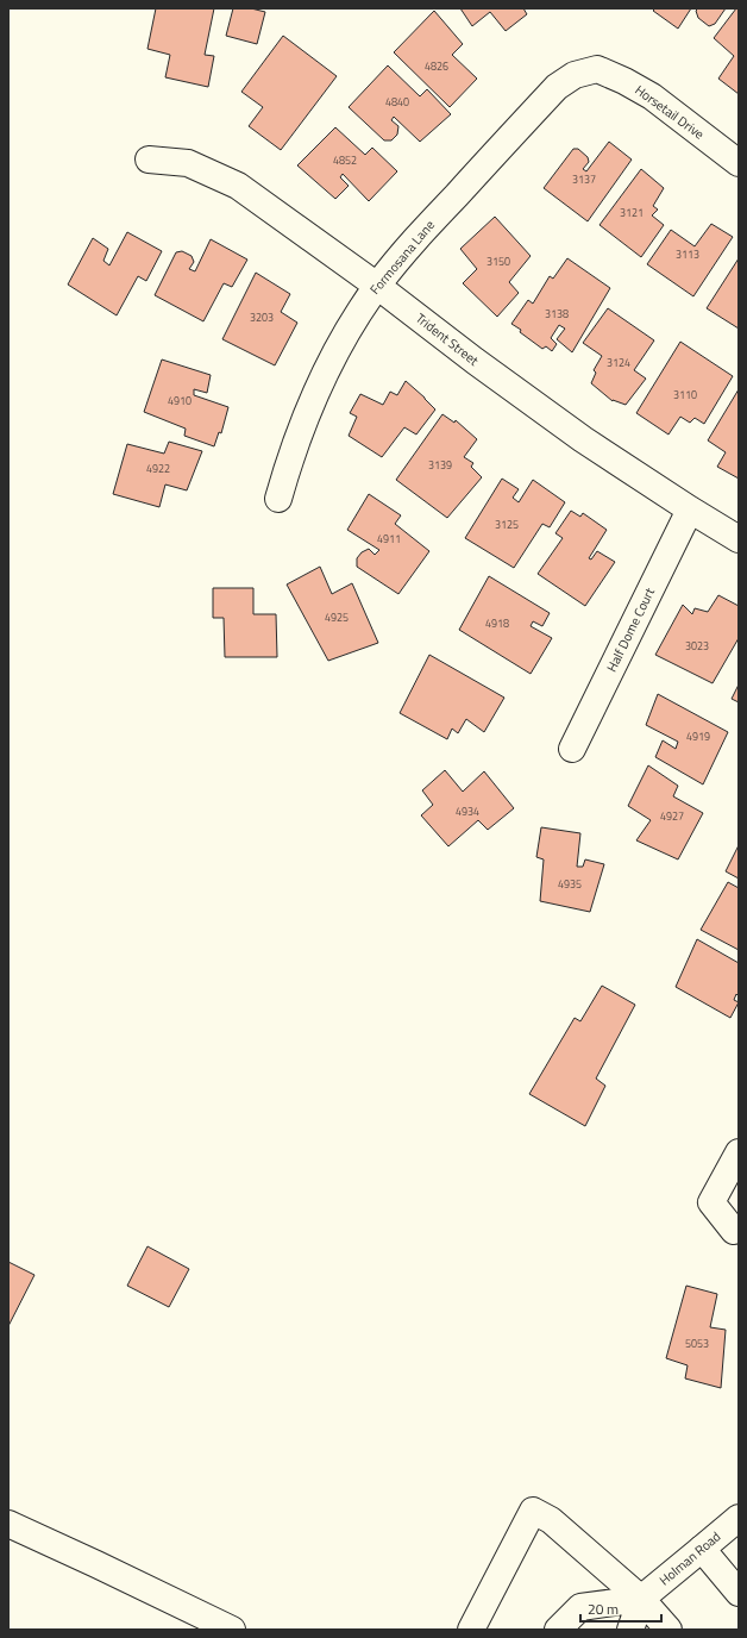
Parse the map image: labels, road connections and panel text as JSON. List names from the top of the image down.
{
  "streets": {
    "street": [
      "Horsetail Drive",
      "Formosana Lane",
      "Trident Street",
      "Half Dome Court",
      "Holman Road"
    ]
  },
  "crossings": [
    ["Horsetail Drive", "Formosana Lane"],
    ["Formosana Lane", "Trident Street"],
    ["Trident Street", "Half Dome Court"]
  ],
  "house_numbers": [
    "4826",
    "4840",
    "4852",
    "3137",
    "3121",
    "3113",
    "3150",
    "3138",
    "3203",
    "3124",
    "3110",
    "4910",
    "3139",
    "4922",
    "3125",
    "4911",
    "4925",
    "4918",
    "3023",
    "4919",
    "4934",
    "4927",
    "4935",
    "5053"
  ],
  "scale_bar": "20 m"
}
